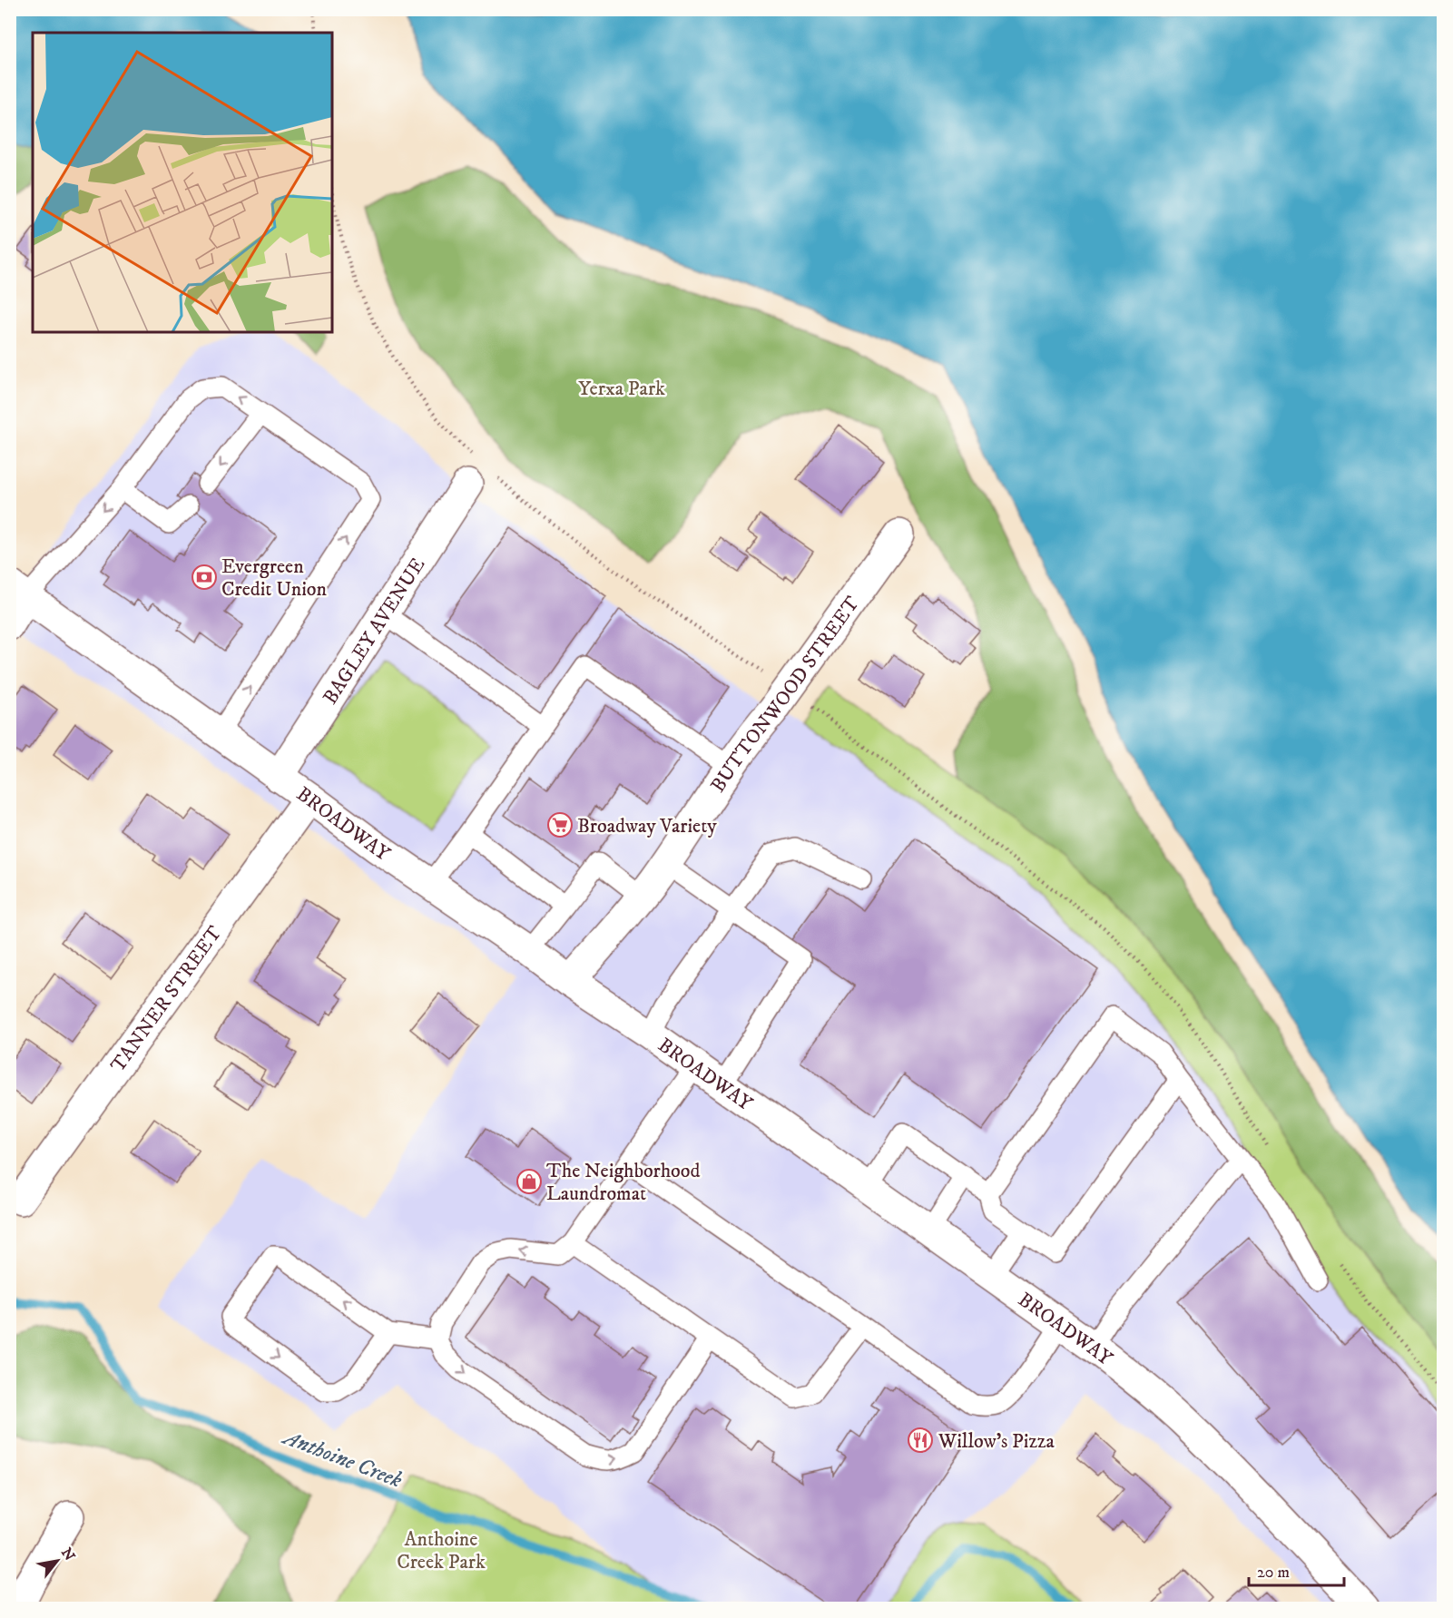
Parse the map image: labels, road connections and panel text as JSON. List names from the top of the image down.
{
  "streets": {
    "main road": [
      "BAGLEY AVENUE",
      "BUTTONWOOD STREET",
      "BROADWAY",
      "TANNER STREET"
    ]
  },
  "crossings": [
    ["BAGLEY AVENUE", "BROADWAY"],
    ["BUTTONWOOD STREET", "BROADWAY"],
    ["BROADWAY", "TANNER STREET"]
  ],
  "water": ["Anthoine Creek"],
  "parks": ["Yerxa Park", "Anthoine Creek Park"],
  "places": {
    "bank": ["Evergreen Credit Union"],
    "supermarket": ["Broadway Variety"],
    "shop": ["The Neighborhood Laundromat"],
    "restaurant": ["Willow's Pizza"]
  },
  "scale_bar": "20 m",
  "north": "top right"
}
